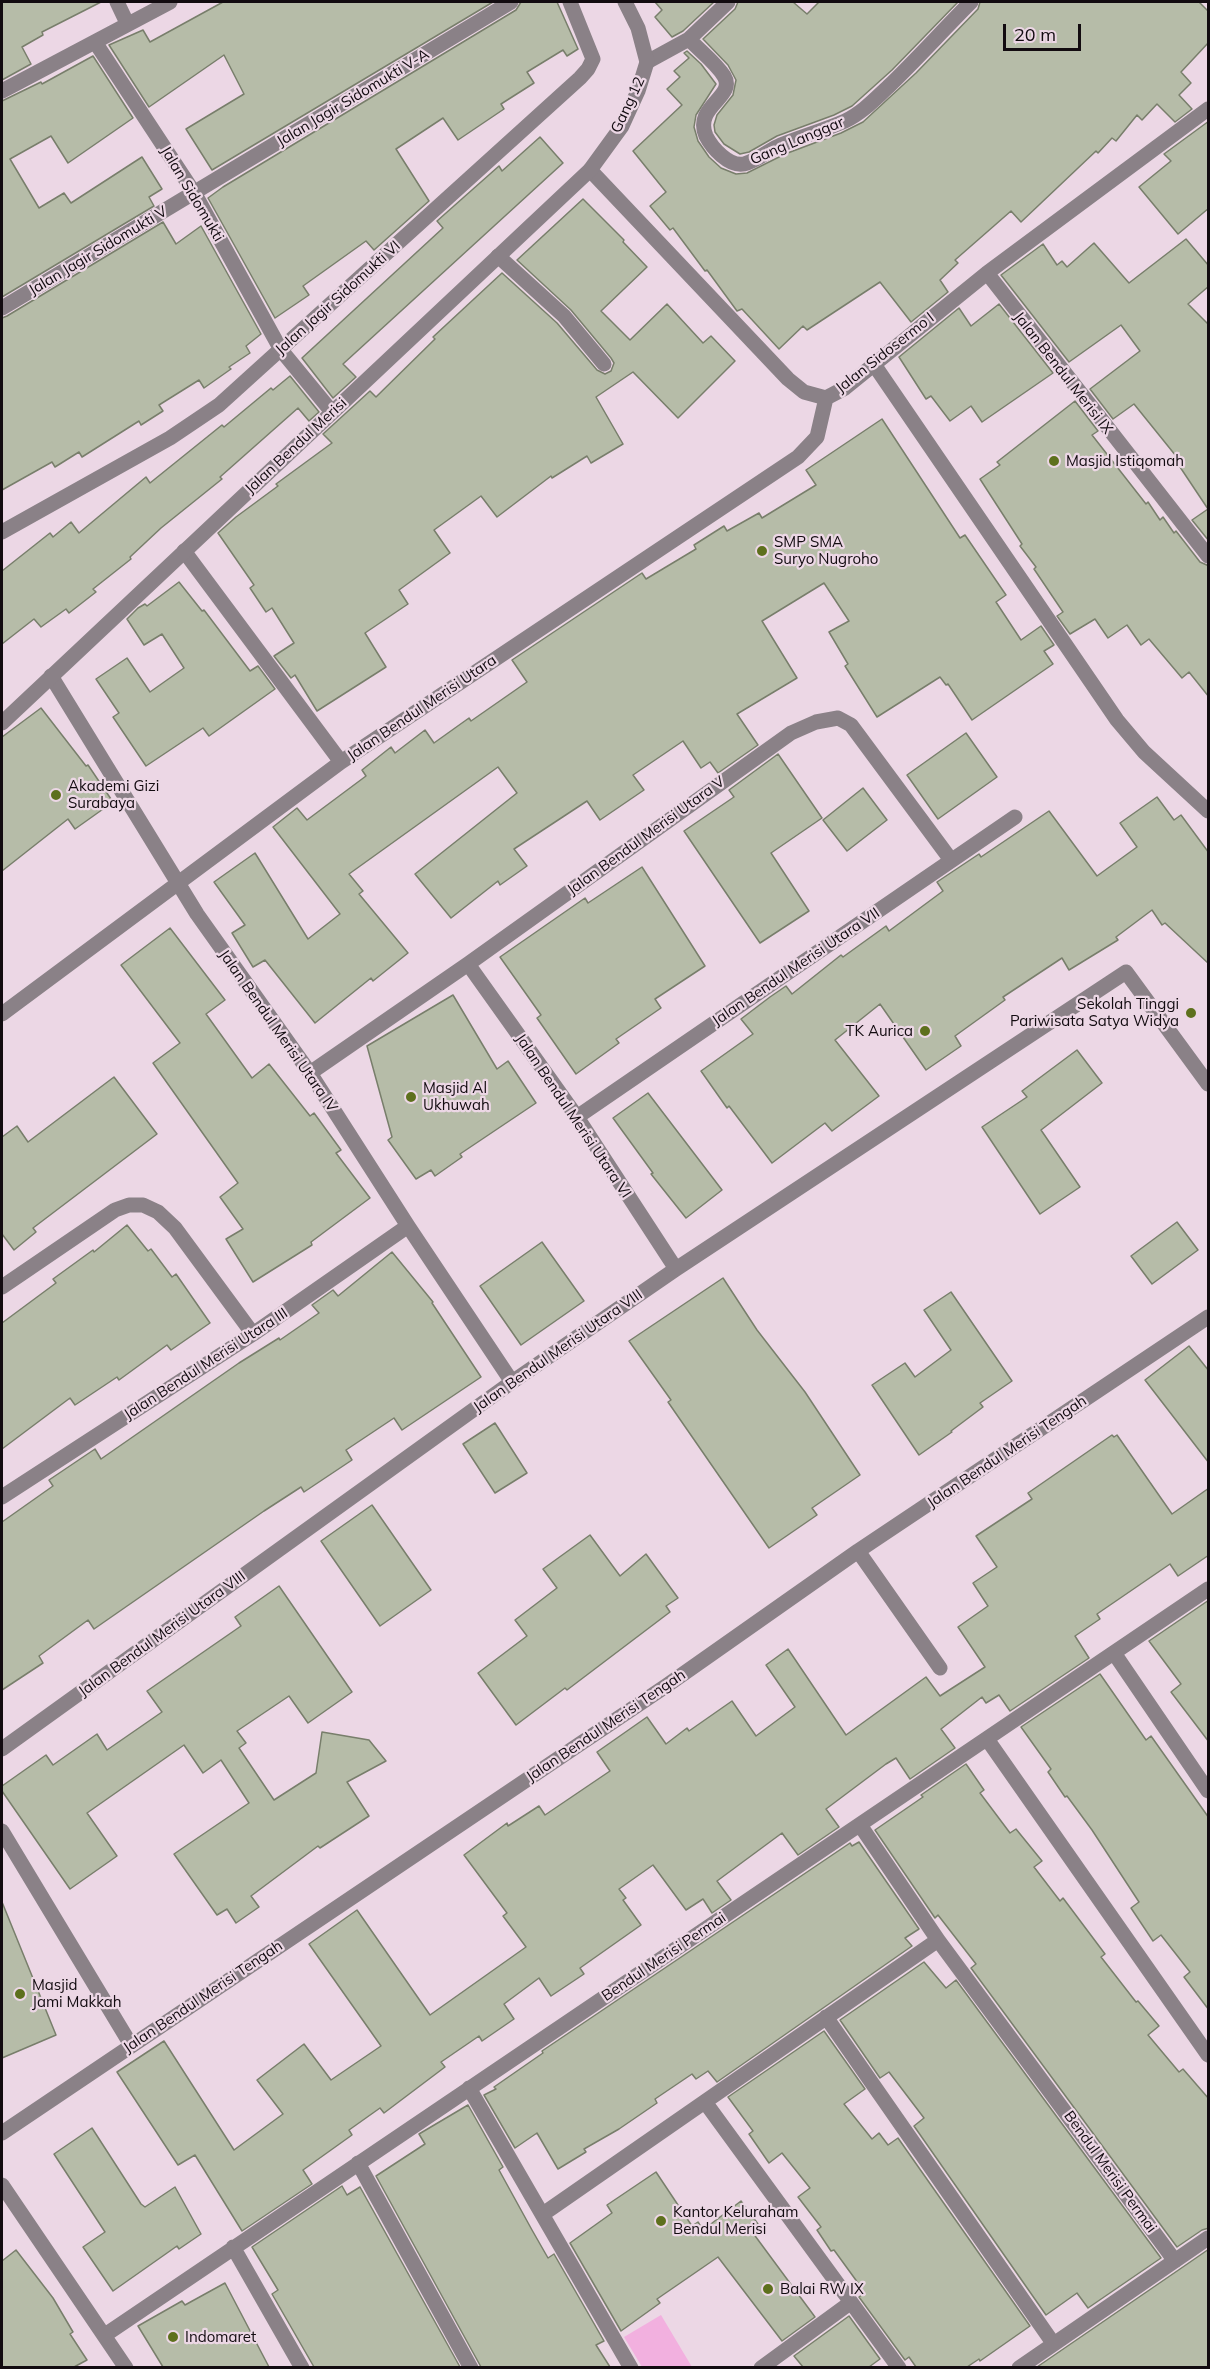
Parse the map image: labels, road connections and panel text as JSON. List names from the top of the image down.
{
  "streets": {
    "street": [
      "Jalan Jagir Sidomukti V-A",
      "Gang 12",
      "Gang Langgar",
      "Jalan Sidomukti",
      "Jalan Jagir Sidomukti V",
      "Jalan Jagir Sidomukti VI",
      "Jalan Sidosermo I",
      "Jalan Bendul Merisi IX",
      "Jalan Bendul Merisi",
      "Jalan Bendul Merisi Utara",
      "Jalan Bendul Merisi Utara V",
      "Jalan Bendul Merisi Utara VII",
      "Jalan Bendul Merisi Utara IV",
      "Jalan Bendul Merisi Utara VI",
      "Jalan Bendul Merisi Utara VIII",
      "Jalan Bendul Merisi Utara III",
      "Jalan Bendul Merisi Tengah",
      "Bendul Merisi Permai"
    ]
  },
  "crossings": [
    ["Jalan Jagir Sidomukti V-A", "Jalan Sidomukti"],
    ["Jalan Jagir Sidomukti V-A", "Jalan Jagir Sidomukti V"],
    ["Gang 12", "Jalan Sidosermo I"],
    ["Gang 12", "Jalan Bendul Merisi"],
    ["Jalan Sidomukti", "Jalan Jagir Sidomukti V"],
    ["Jalan Sidomukti", "Jalan Jagir Sidomukti VI"],
    ["Jalan Sidomukti", "Jalan Bendul Merisi"],
    ["Jalan Sidosermo I", "Jalan Bendul Merisi IX"],
    ["Jalan Sidosermo I", "Jalan Bendul Merisi"],
    ["Jalan Sidosermo I", "Jalan Bendul Merisi Utara"],
    ["Jalan Bendul Merisi", "Jalan Bendul Merisi Utara IV"],
    ["Jalan Bendul Merisi Utara", "Jalan Bendul Merisi Utara IV"],
    ["Jalan Bendul Merisi Utara V", "Jalan Bendul Merisi Utara VII"],
    ["Jalan Bendul Merisi Utara V", "Jalan Bendul Merisi Utara IV"],
    ["Jalan Bendul Merisi Utara V", "Jalan Bendul Merisi Utara VI"],
    ["Jalan Bendul Merisi Utara VII", "Jalan Bendul Merisi Utara VI"],
    ["Jalan Bendul Merisi Utara IV", "Jalan Bendul Merisi Utara VIII"],
    ["Jalan Bendul Merisi Utara IV", "Jalan Bendul Merisi Utara III"],
    ["Jalan Bendul Merisi Utara VI", "Jalan Bendul Merisi Utara VIII"]
  ],
  "places": [
    "Masjid Istiqomah",
    "SMP SMA Suryo Nugroho",
    "Akademi Gizi Surabaya",
    "Sekolah Tinggi Pariwisata Satya Widya",
    "TK Aurica",
    "Masjid Al Ukhuwah",
    "Masjid Jami Makkah",
    "Kantor Keluraham Bendul Merisi",
    "Balai RW IX",
    "Indomaret"
  ],
  "scale_bar": "20 m"
}
